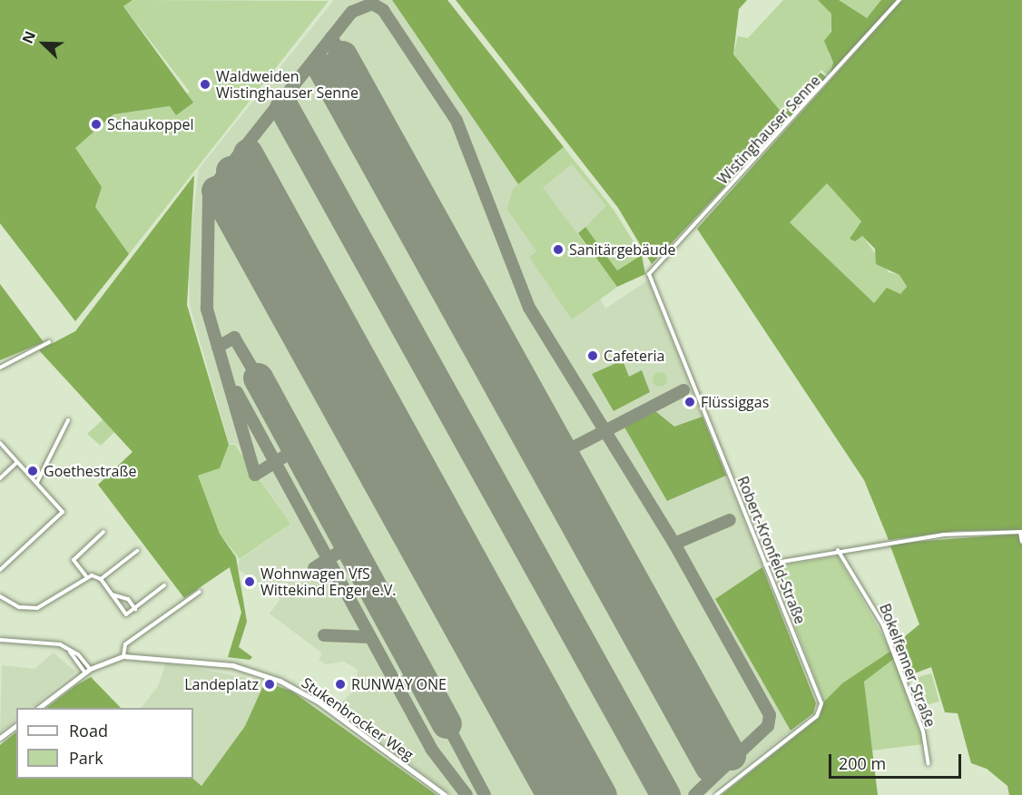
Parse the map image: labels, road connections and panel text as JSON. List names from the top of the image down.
{
  "streets": {
    "street": [
      "Wistinghauser Senne",
      "Robert-Kronfeld-Straße",
      "Bokelfenner Straße",
      "Stukenbrocker Weg"
    ]
  },
  "crossings": [
    ["Wistinghauser Senne", "Robert-Kronfeld-Straße"]
  ],
  "places": [
    "Waldweiden Wistinghauser Senne",
    "Schaukoppel",
    "Sanitärgebäude",
    "Cafeteria",
    "Flüssiggas",
    "Goethestraße",
    "Wohnwagen VfS Wittekind Enger e.V.",
    "Landeplatz",
    "RUNWAY ONE"
  ],
  "legend": ["Road", "Park"],
  "scale_bar": "200 m",
  "north": "top left"
}
